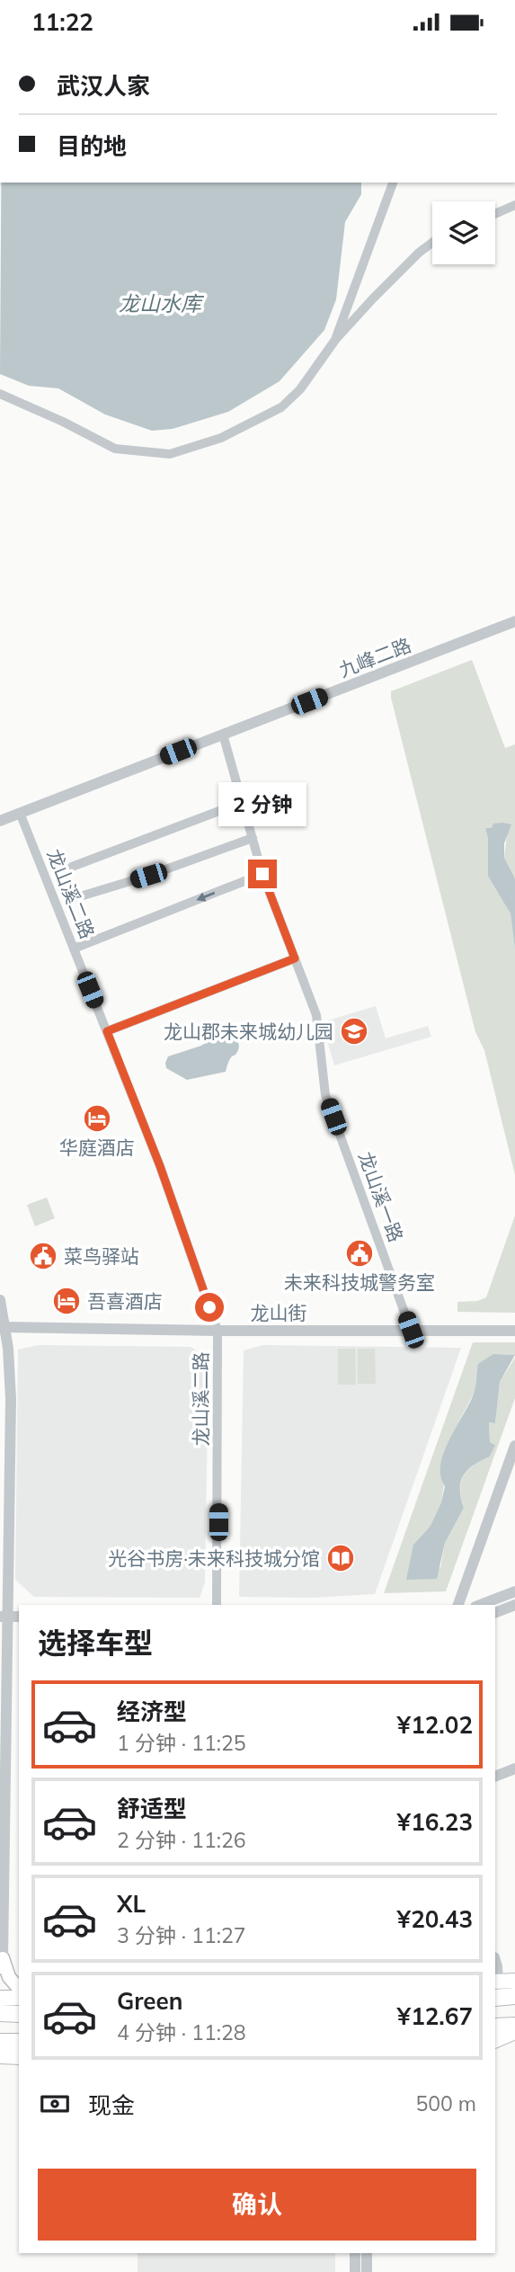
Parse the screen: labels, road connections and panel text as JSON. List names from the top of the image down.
{
  "streets": {
    "street": [
      "九峰二路",
      "龙山溪二路",
      "龙山溪一路",
      "龙山街"
    ]
  },
  "crossings": [
    ["九峰二路", "龙山溪二路"],
    ["九峰二路", "龙山溪一路"],
    ["龙山溪二路", "龙山街"],
    ["龙山溪一路", "龙山街"]
  ],
  "water": ["龙山水库"],
  "places": {
    "school or university": ["龙山郡未来城幼儿园"],
    "hotel": ["华庭酒店", "吾喜酒店"],
    "public building": ["未来科技城警务室", "菜鸟驿站"],
    "library": ["光谷书房·未来科技城分馆"]
  },
  "page": {
    "status": "11:22",
    "banner": ["武汉人家", "目的地"],
    "bubble": "2 分钟",
    "heading": "选择车型",
    "list": [
      {
        "name": "经济型",
        "note": "1 分钟 · 11:25",
        "value": "¥12.02"
      },
      {
        "name": "舒适型",
        "note": "2 分钟 · 11:26",
        "value": "¥16.23"
      },
      {
        "name": "XL",
        "note": "3 分钟 · 11:27",
        "value": "¥20.43"
      },
      {
        "name": "Green",
        "note": "4 分钟 · 11:28",
        "value": "¥12.67"
      }
    ],
    "pay": ["现金", "500 m"],
    "buttons": "确认"
  }
}
